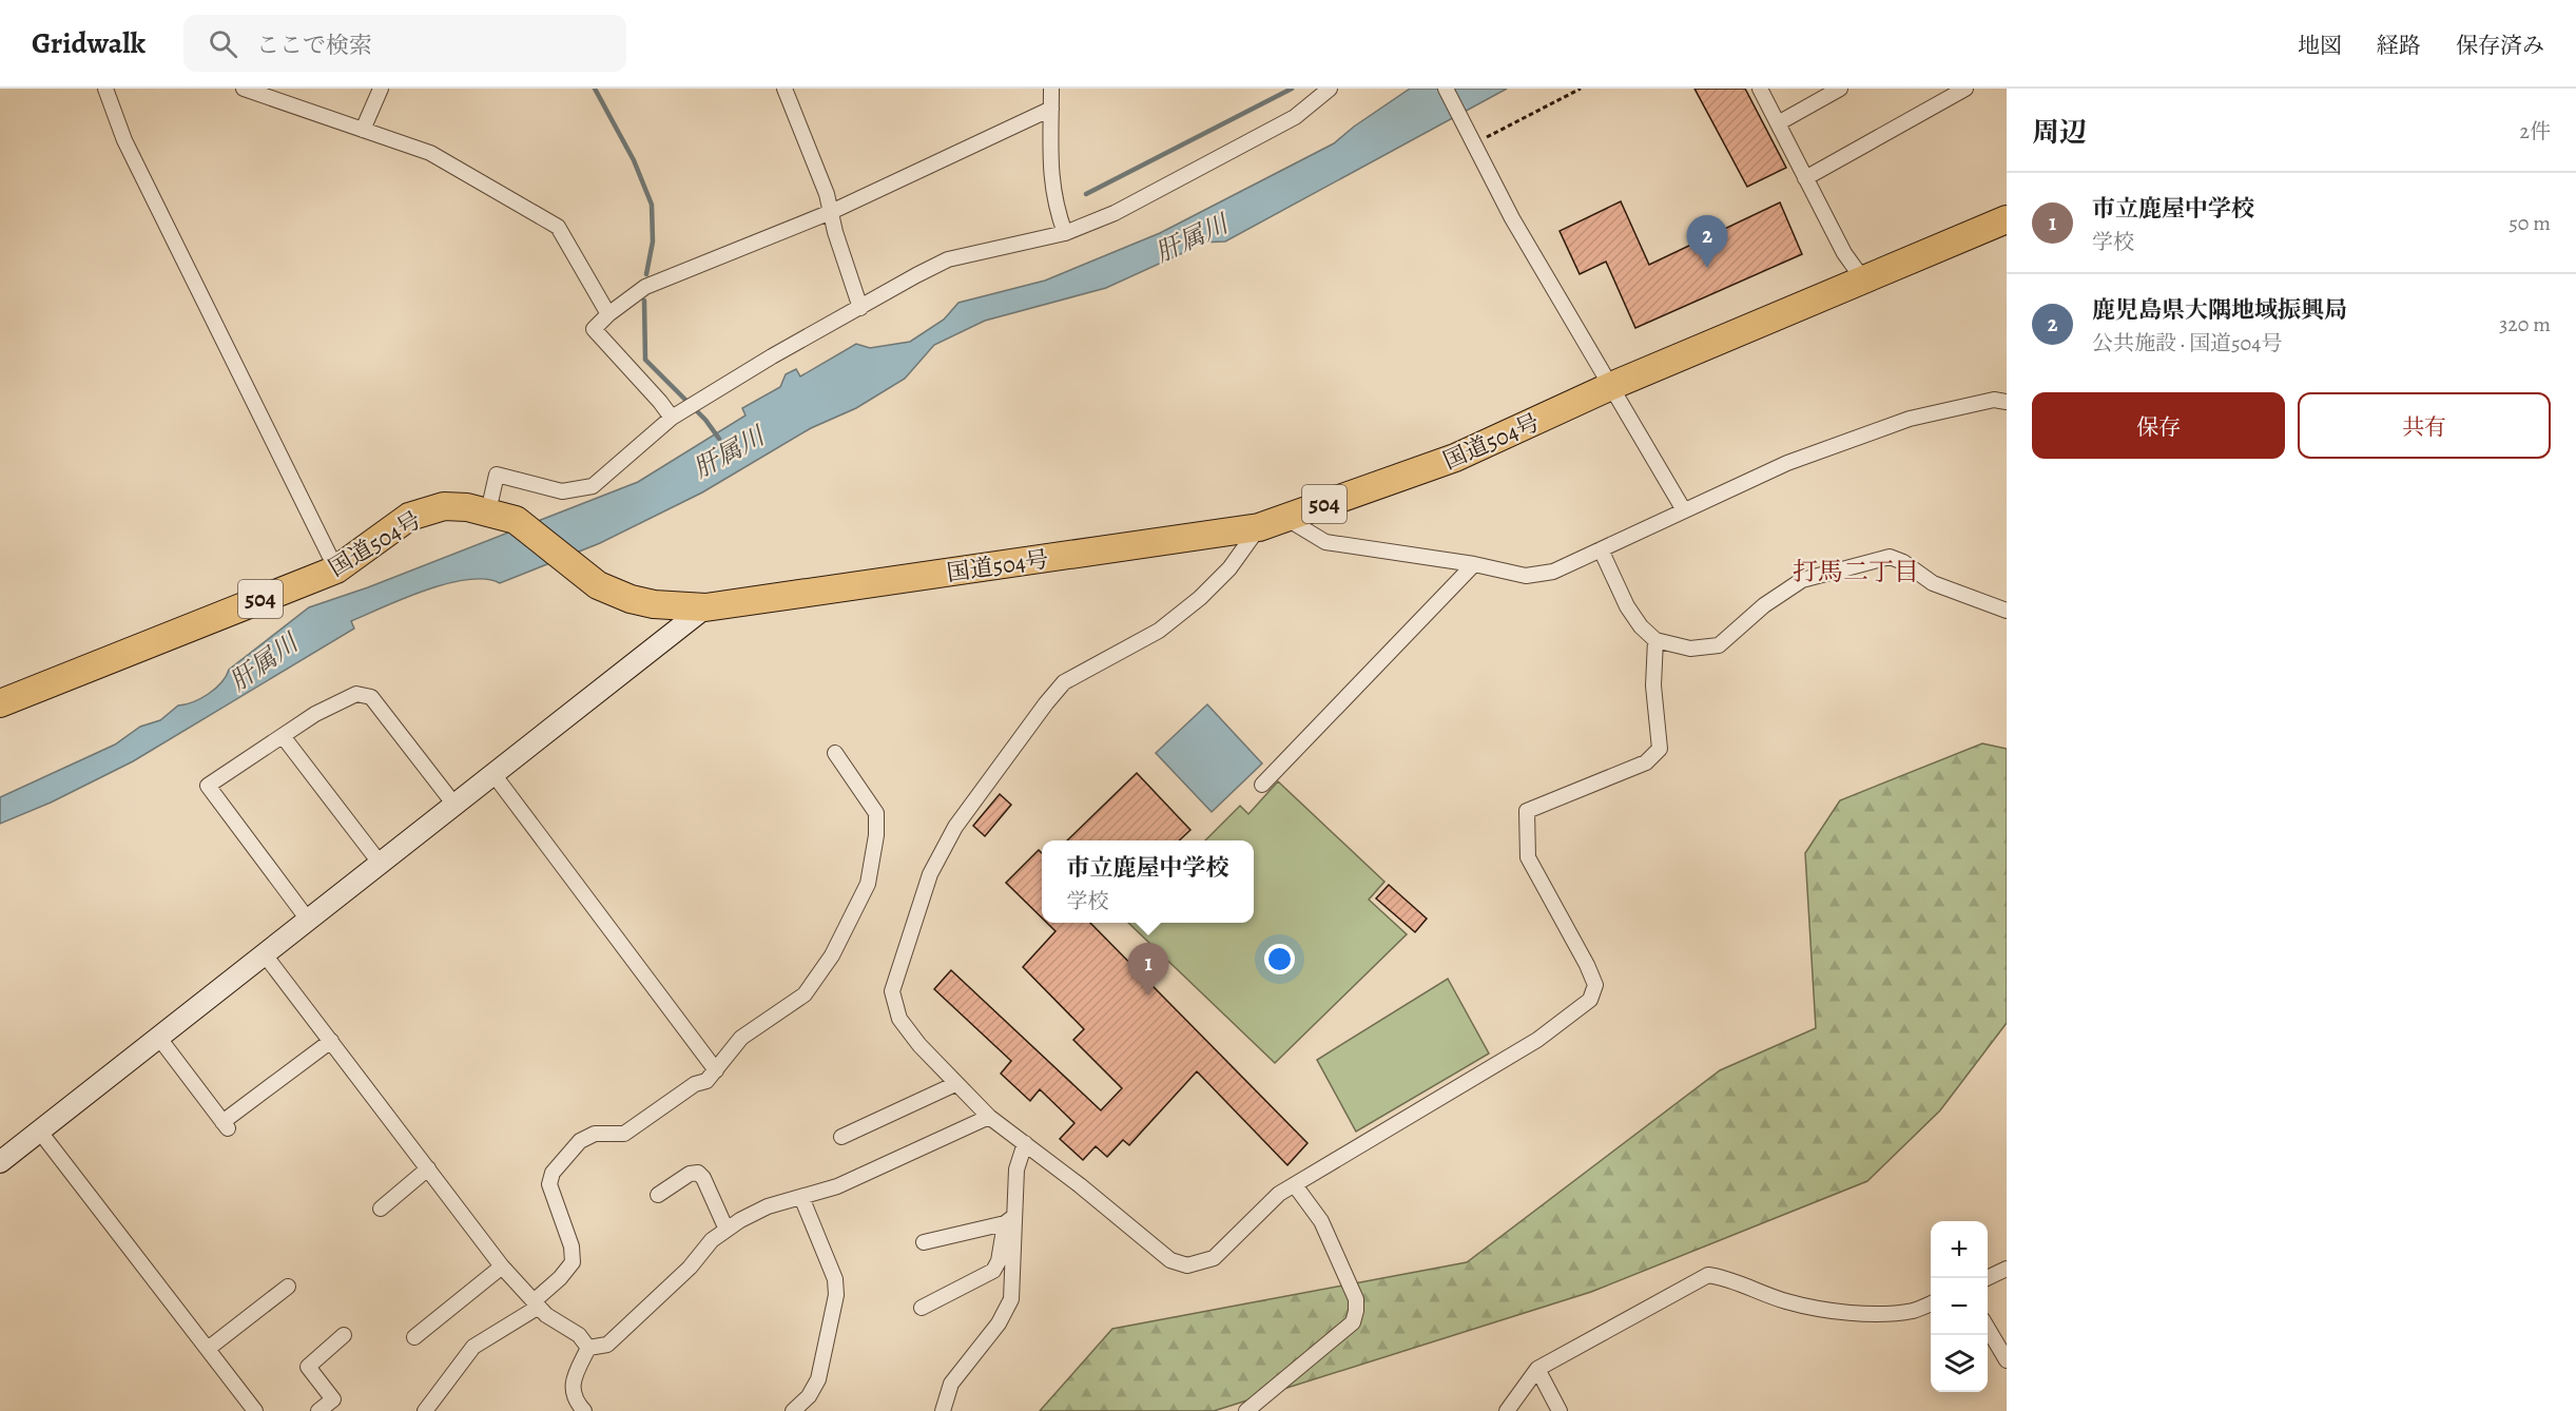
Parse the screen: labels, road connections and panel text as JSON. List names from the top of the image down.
{
  "streets": {
    "highway": ["国道504号", "504"]
  },
  "districts": ["打馬二丁目"],
  "water": ["肝属川"],
  "page": {
    "header": "Gridwalk",
    "search": "ここで検索",
    "nav": ["地図", "経路", "保存済み"],
    "heading": ["周辺", "2件"],
    "list": [
      {
        "mark": "1",
        "name": "市立鹿屋中学校",
        "note": "学校",
        "value": "50 m"
      },
      {
        "mark": "2",
        "name": "鹿児島県大隅地域振興局",
        "note": "公共施設 · 国道504号",
        "value": "320 m"
      }
    ],
    "pins": ["2", "1"],
    "buttons": ["保存", "共有"],
    "popup": ["市立鹿屋中学校", "学校"],
    "map_buttons": ["+", "−"]
  }
}
